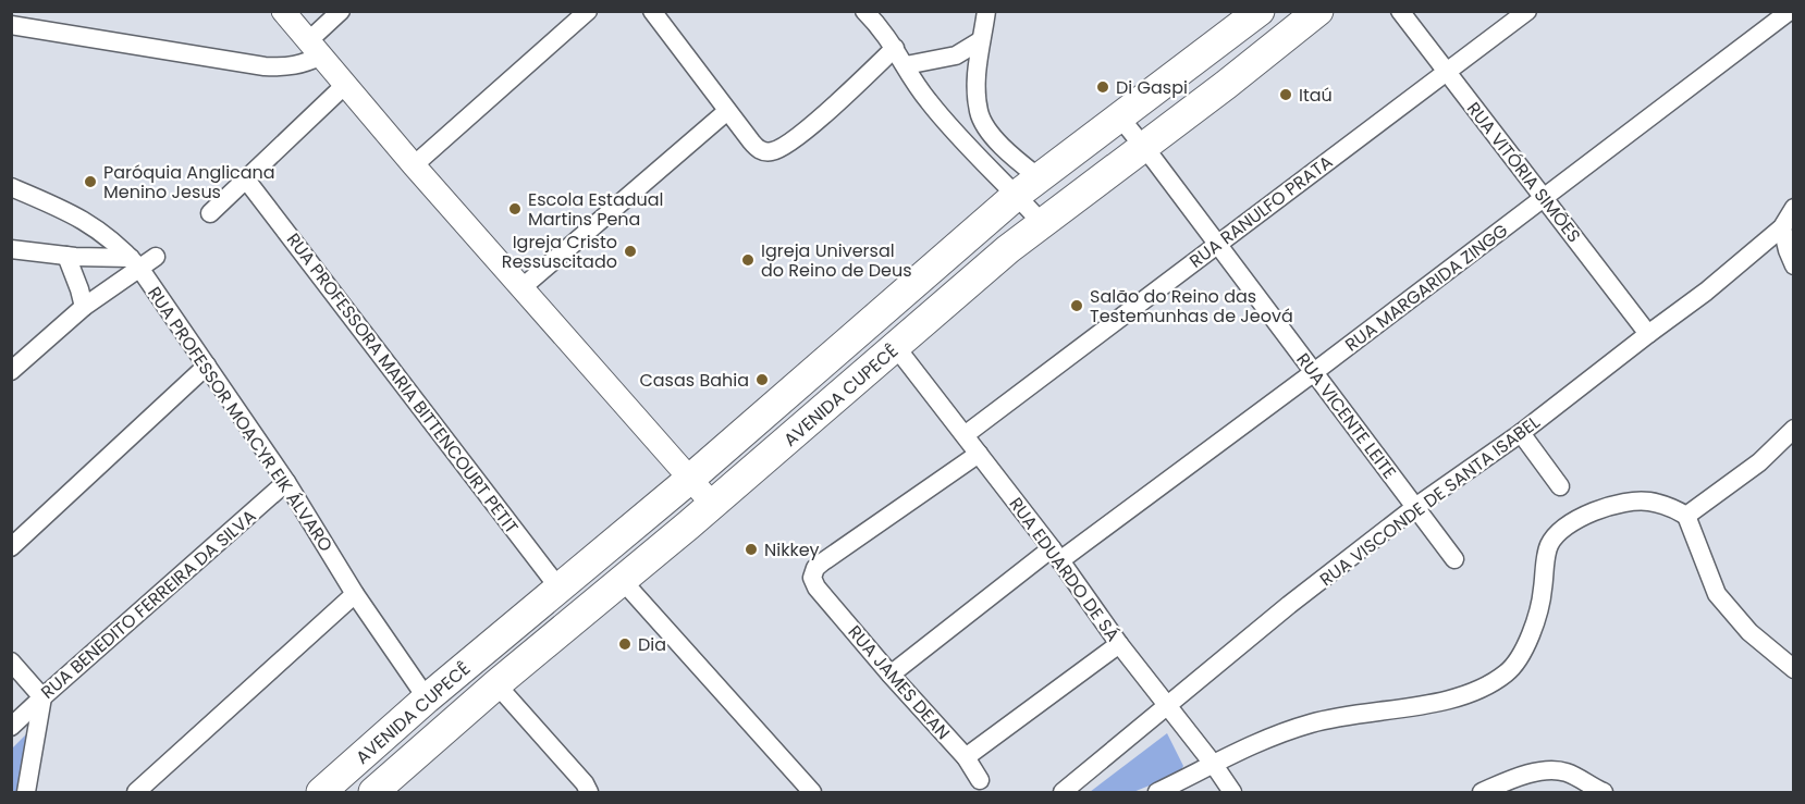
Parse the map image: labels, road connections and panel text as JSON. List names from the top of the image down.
{
  "streets": {
    "main road": ["AVENIDA CUPECÊ"],
    "street": [
      "RUA VITÓRIA SIMÕES",
      "RUA RANULFO PRATA",
      "RUA MARGARIDA ZINGG",
      "RUA PROFESSORA MARIA BITTENCOURT PETIT",
      "RUA VICENTE LEITE",
      "RUA PROFESSOR MOACYR EIK ÁLVARO",
      "RUA VISCONDE DE SANTA ISABEL",
      "RUA EDUARDO DE SÁ",
      "RUA BENEDITO FERREIRA DA SILVA",
      "RUA JAMES DEAN"
    ]
  },
  "crossings": [
    ["RUA VITÓRIA SIMÕES", "RUA RANULFO PRATA"],
    ["RUA VITÓRIA SIMÕES", "RUA MARGARIDA ZINGG"],
    ["RUA VITÓRIA SIMÕES", "RUA VISCONDE DE SANTA ISABEL"],
    ["RUA RANULFO PRATA", "RUA VICENTE LEITE"],
    ["RUA RANULFO PRATA", "RUA EDUARDO DE SÁ"],
    ["RUA MARGARIDA ZINGG", "RUA VICENTE LEITE"],
    ["RUA MARGARIDA ZINGG", "RUA EDUARDO DE SÁ"],
    ["RUA MARGARIDA ZINGG", "RUA JAMES DEAN"],
    ["RUA PROFESSORA MARIA BITTENCOURT PETIT", "AVENIDA CUPECÊ"],
    ["AVENIDA CUPECÊ", "RUA VICENTE LEITE"],
    ["AVENIDA CUPECÊ", "RUA PROFESSOR MOACYR EIK ÁLVARO"],
    ["AVENIDA CUPECÊ", "RUA EDUARDO DE SÁ"],
    ["RUA VICENTE LEITE", "RUA VISCONDE DE SANTA ISABEL"],
    ["RUA PROFESSOR MOACYR EIK ÁLVARO", "RUA BENEDITO FERREIRA DA SILVA"],
    ["RUA VISCONDE DE SANTA ISABEL", "RUA EDUARDO DE SÁ"],
    ["RUA EDUARDO DE SÁ", "RUA JAMES DEAN"]
  ],
  "places": [
    "Di Gaspi",
    "Itaú",
    "Paróquia Anglicana Menino Jesus",
    "Escola Estadual Martins Pena",
    "Igreja Cristo Ressuscitado",
    "Igreja Universal do Reino de Deus",
    "Salão do Reino das Testemunhas de Jeová",
    "Casas Bahia",
    "Nikkey",
    "Dia"
  ]
}
